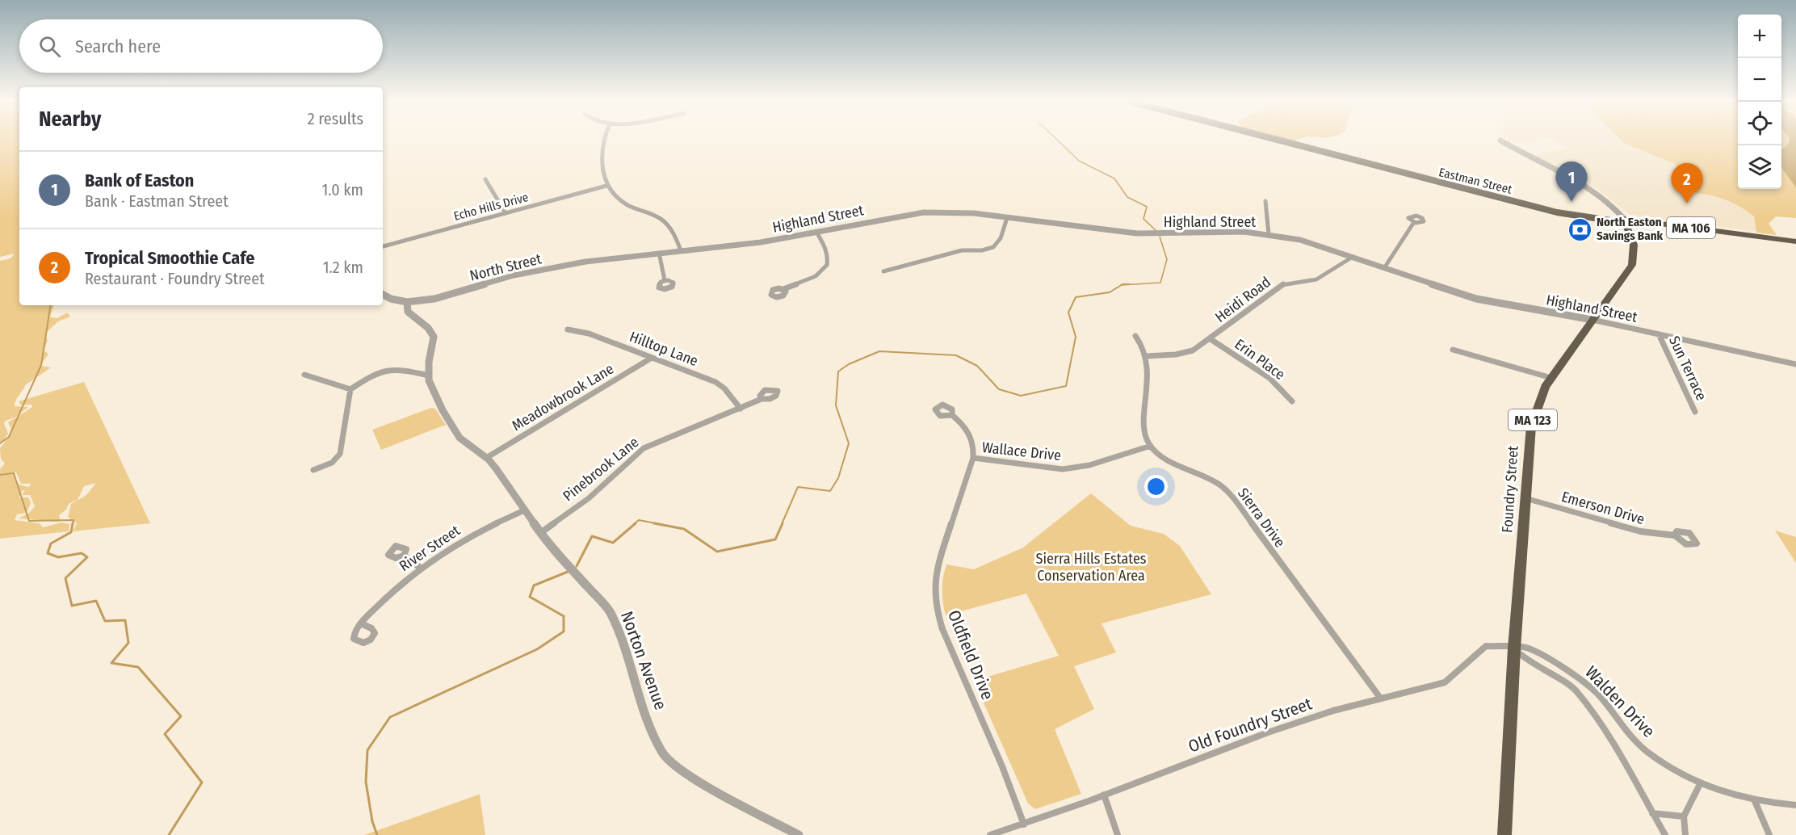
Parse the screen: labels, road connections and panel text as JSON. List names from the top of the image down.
{
  "streets": {
    "highway": ["MA 106", "MA 123", "Foundry Street"],
    "main road": ["Eastman Street"],
    "street": [
      "Echo Hills Drive",
      "Highland Street",
      "North Street",
      "Heidi Road",
      "Hilltop Lane",
      "Erin Place",
      "Sun Terrace",
      "Meadowbrook Lane",
      "Wallace Drive",
      "Pinebrook Lane",
      "Emerson Drive",
      "Sierra Drive",
      "River Street",
      "Oldfield Drive",
      "Norton Avenue",
      "Walden Drive",
      "Old Foundry Street"
    ]
  },
  "crossings": [
    ["Eastman Street", "MA 106"],
    ["Eastman Street", "Foundry Street"],
    ["Highland Street", "North Street"],
    ["Highland Street", "Heidi Road"],
    ["Highland Street", "Sun Terrace"],
    ["Highland Street", "Foundry Street"],
    ["MA 106", "Foundry Street"],
    ["Heidi Road", "Erin Place"],
    ["Hilltop Lane", "Meadowbrook Lane"],
    ["Hilltop Lane", "Pinebrook Lane"],
    ["Meadowbrook Lane", "Norton Avenue"],
    ["Wallace Drive", "Sierra Drive"],
    ["Wallace Drive", "Oldfield Drive"],
    ["Pinebrook Lane", "Norton Avenue"],
    ["Foundry Street", "Emerson Drive"],
    ["Foundry Street", "Walden Drive"],
    ["Foundry Street", "Old Foundry Street"],
    ["Sierra Drive", "Old Foundry Street"],
    ["River Street", "Norton Avenue"],
    ["Oldfield Drive", "Old Foundry Street"],
    ["Walden Drive", "Old Foundry Street"]
  ],
  "parks": ["Sierra Hills Estates Conservation Area"],
  "places": {
    "bank": ["North Easton Savings Bank"]
  },
  "page": {
    "map_buttons": ["+", "−"],
    "search": "Search here",
    "heading": ["Nearby", "2 results"],
    "list": [
      {
        "mark": "1",
        "name": "Bank of Easton",
        "note": "Bank · Eastman Street",
        "value": "1.0 km"
      },
      {
        "mark": "2",
        "name": "Tropical Smoothie Cafe",
        "note": "Restaurant · Foundry Street",
        "value": "1.2 km"
      }
    ],
    "pins": ["1", "2"]
  }
}
